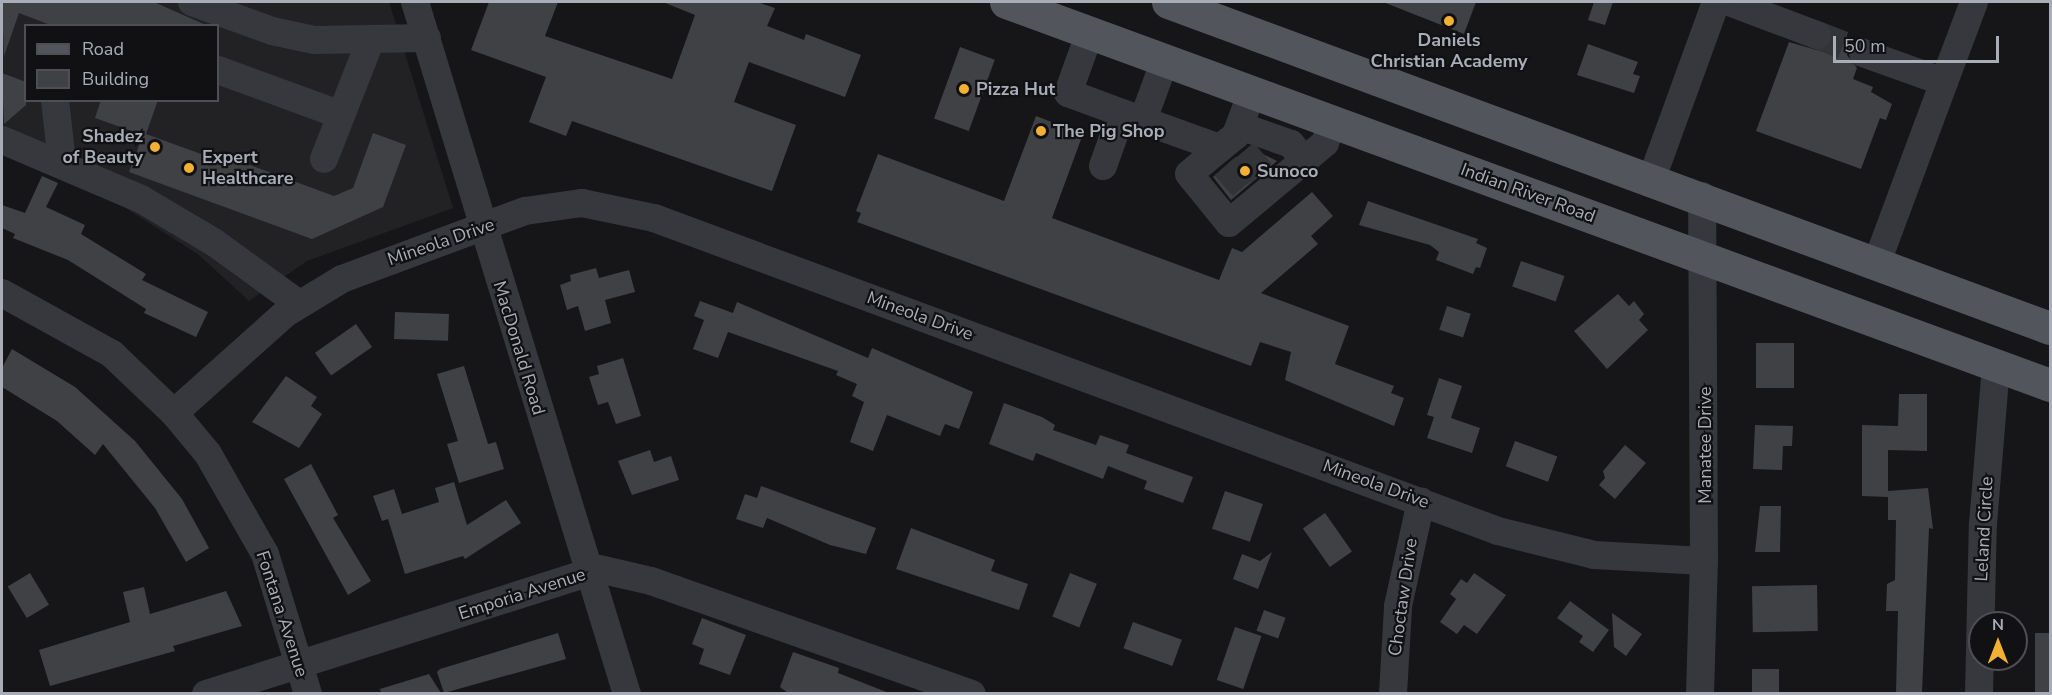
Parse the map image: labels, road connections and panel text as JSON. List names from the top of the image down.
{
  "streets": {
    "main road": ["Indian River Road"],
    "street": [
      "Mineola Drive",
      "MacDonald Road",
      "Manatee Drive",
      "Leland Circle",
      "Emporia Avenue",
      "Choctaw Drive",
      "Fontana Avenue"
    ]
  },
  "crossings": [
    ["Indian River Road", "Manatee Drive"],
    ["Indian River Road", "Leland Circle"],
    ["Mineola Drive", "MacDonald Road"],
    ["Mineola Drive", "Manatee Drive"],
    ["Mineola Drive", "Choctaw Drive"],
    ["Mineola Drive", "Fontana Avenue"],
    ["MacDonald Road", "Emporia Avenue"],
    ["Emporia Avenue", "Fontana Avenue"]
  ],
  "places": [
    "Daniels Christian Academy",
    "Pizza Hut",
    "The Pig Shop",
    "Shadez of Beauty",
    "Expert Healthcare",
    "Sunoco"
  ],
  "legend": ["Road", "Building"],
  "scale_bar": "50 m",
  "north": "top"
}
